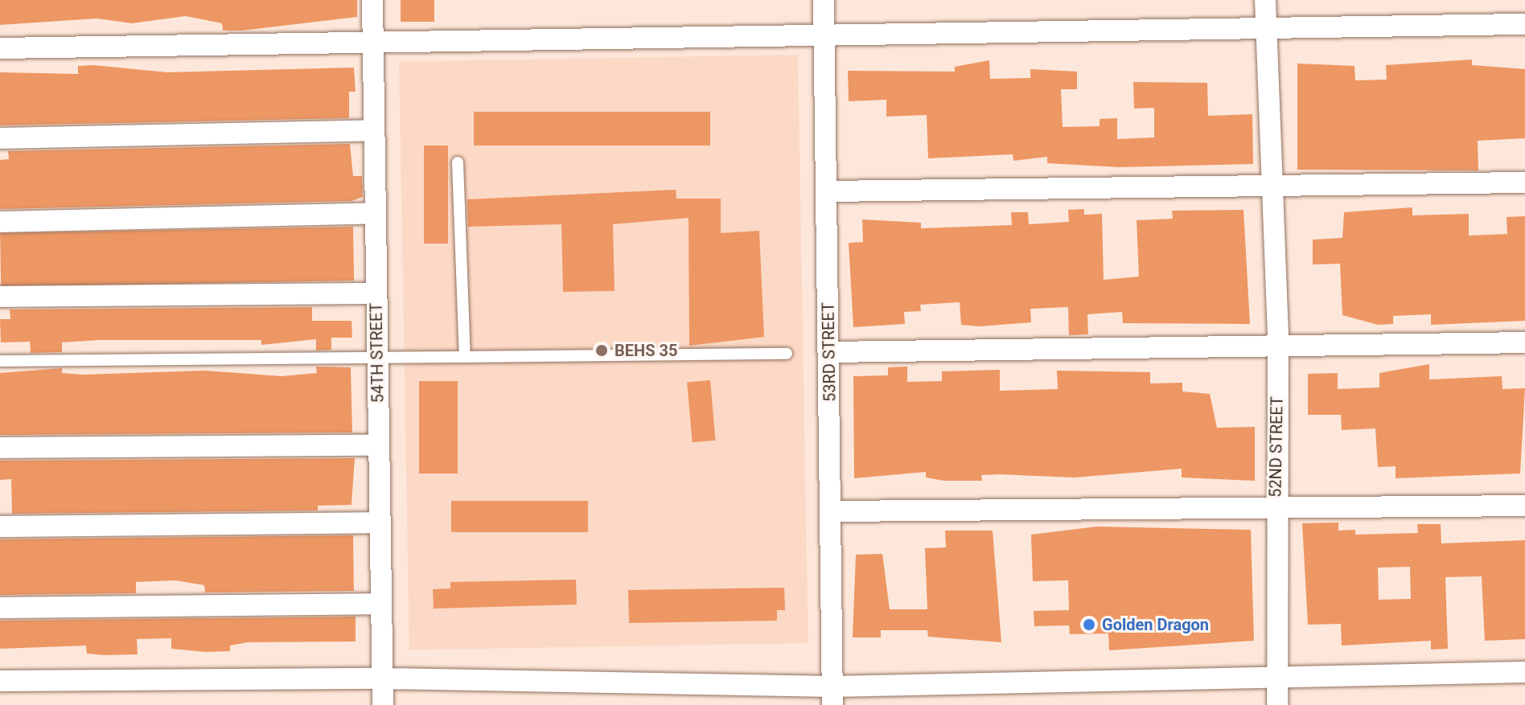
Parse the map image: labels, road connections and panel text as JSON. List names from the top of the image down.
{
  "streets": {
    "street": ["53RD STREET", "54TH STREET", "52ND STREET"]
  },
  "places": ["BEHS 35", "Golden Dragon"]
}
